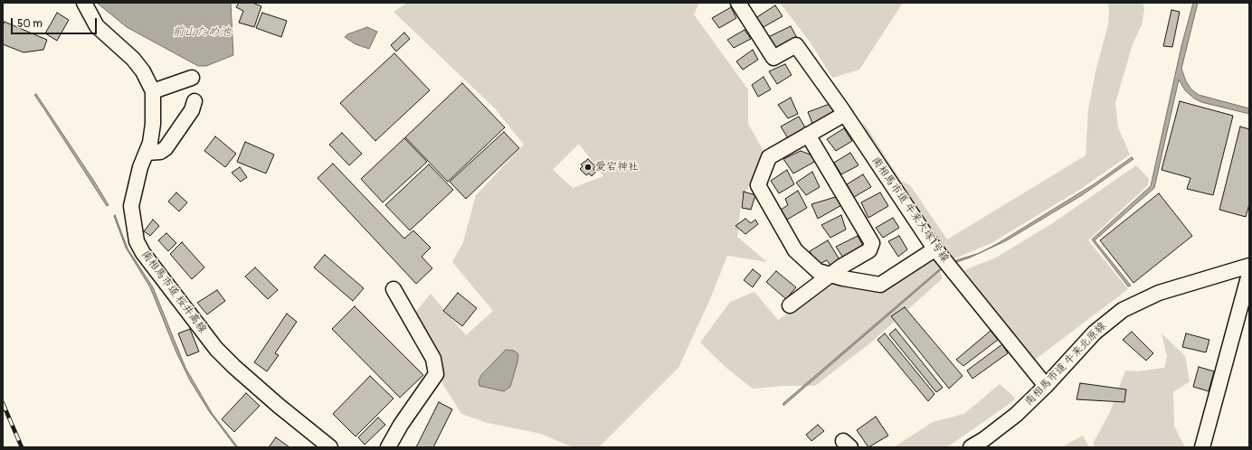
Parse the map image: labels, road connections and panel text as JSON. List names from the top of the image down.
{
  "streets": {
    "street": ["南相馬市道 牛来大塚1号線", "南相馬市道 桜井高線", "南相馬市道 牛来北原線"]
  },
  "crossings": [
    ["南相馬市道 牛来大塚1号線", "南相馬市道 牛来北原線"]
  ],
  "water": ["前山ため池"],
  "places": ["愛宕神社"],
  "scale_bar": "50 m"
}
